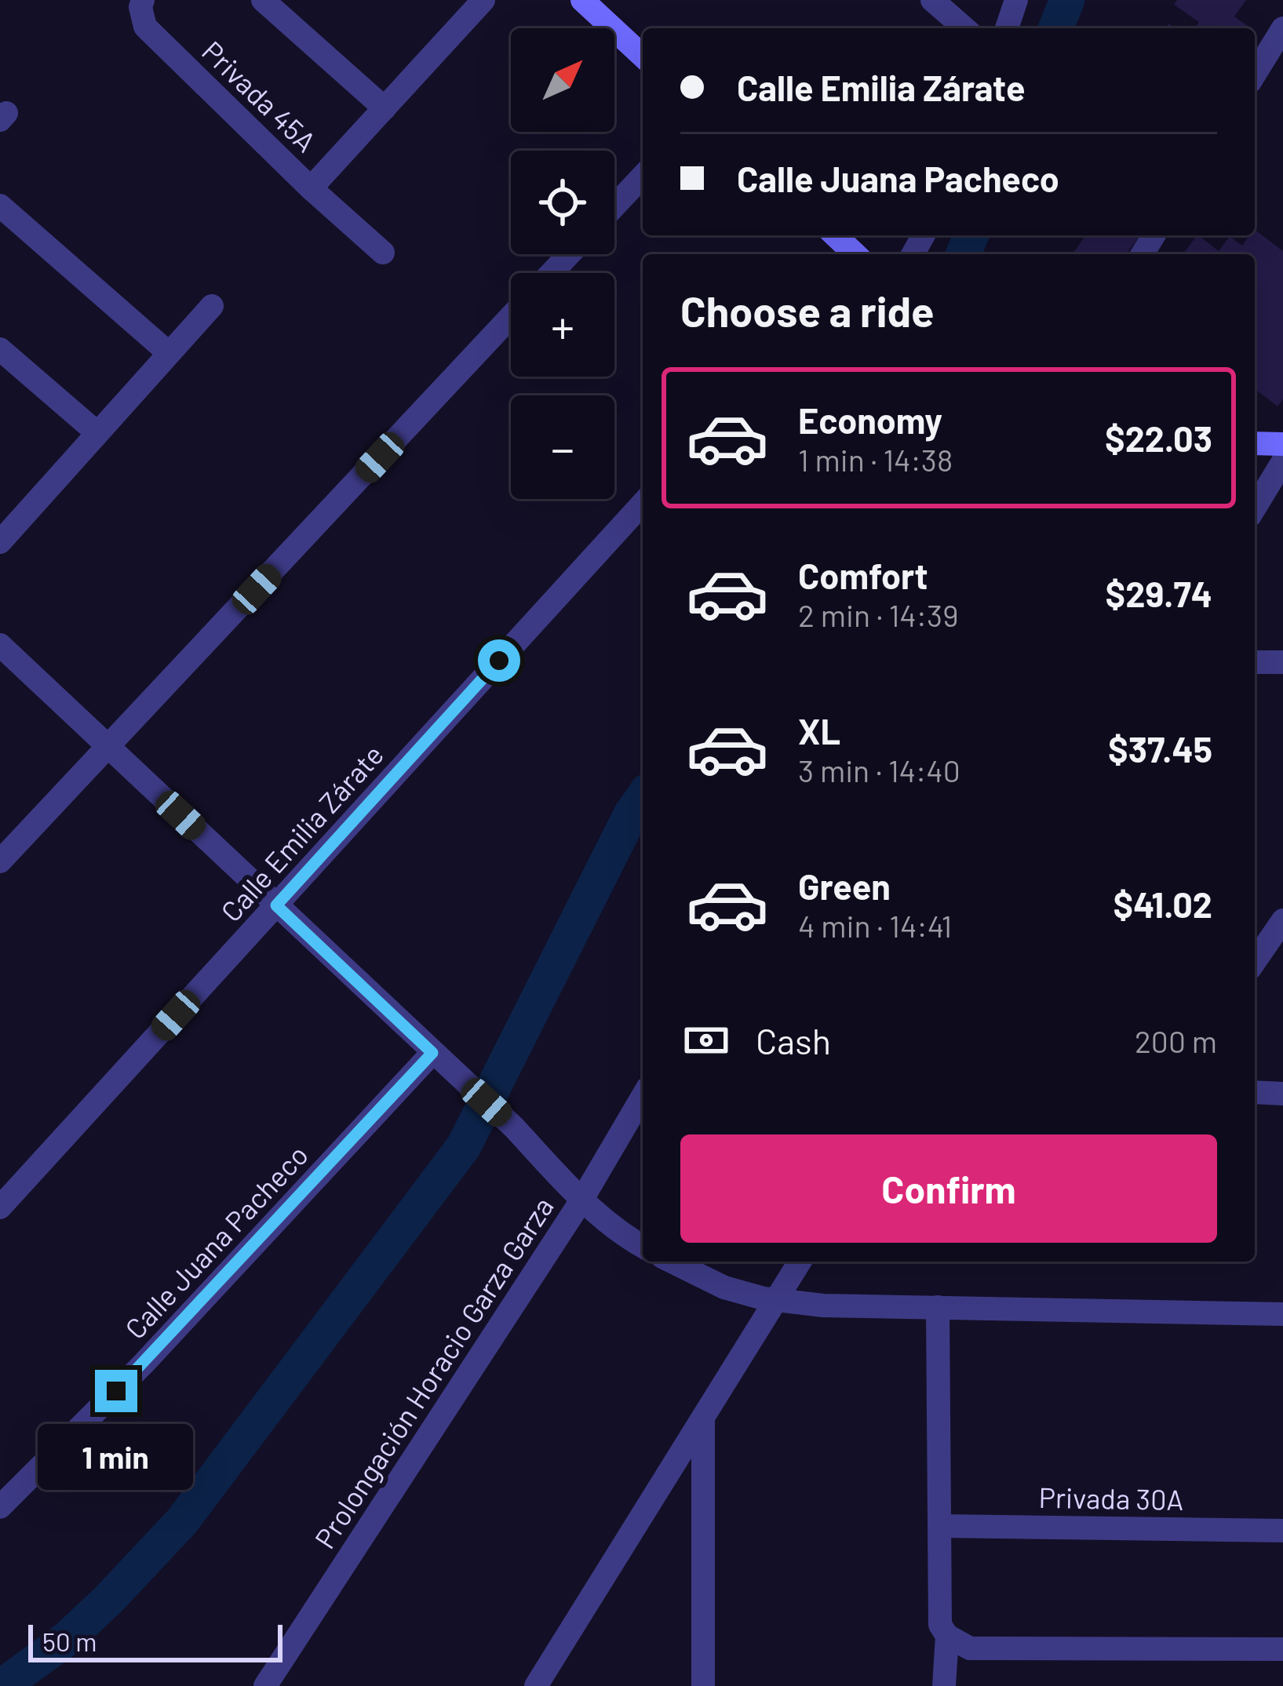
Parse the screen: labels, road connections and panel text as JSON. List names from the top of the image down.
{
  "streets": {
    "street": [
      "Privada 45A",
      "Calle Emilia Zárate",
      "Calle Juana Pacheco",
      "Prolongación Horacio Garza Garza",
      "Privada 30A"
    ]
  },
  "scale_bar": "50 m",
  "north": "top right",
  "page": {
    "map_buttons": ["+", "−"],
    "banner": ["Calle Emilia Zárate", "Calle Juana Pacheco"],
    "heading": "Choose a ride",
    "list": [
      {
        "name": "Economy",
        "note": "1 min · 14:38",
        "value": "$22.03"
      },
      {
        "name": "Comfort",
        "note": "2 min · 14:39",
        "value": "$29.74"
      },
      {
        "name": "XL",
        "note": "3 min · 14:40",
        "value": "$37.45"
      },
      {
        "name": "Green",
        "note": "4 min · 14:41",
        "value": "$41.02"
      }
    ],
    "pay": ["Cash", "200 m"],
    "buttons": "Confirm",
    "bubble": "1 min",
    "scale": "50 m"
  }
}
